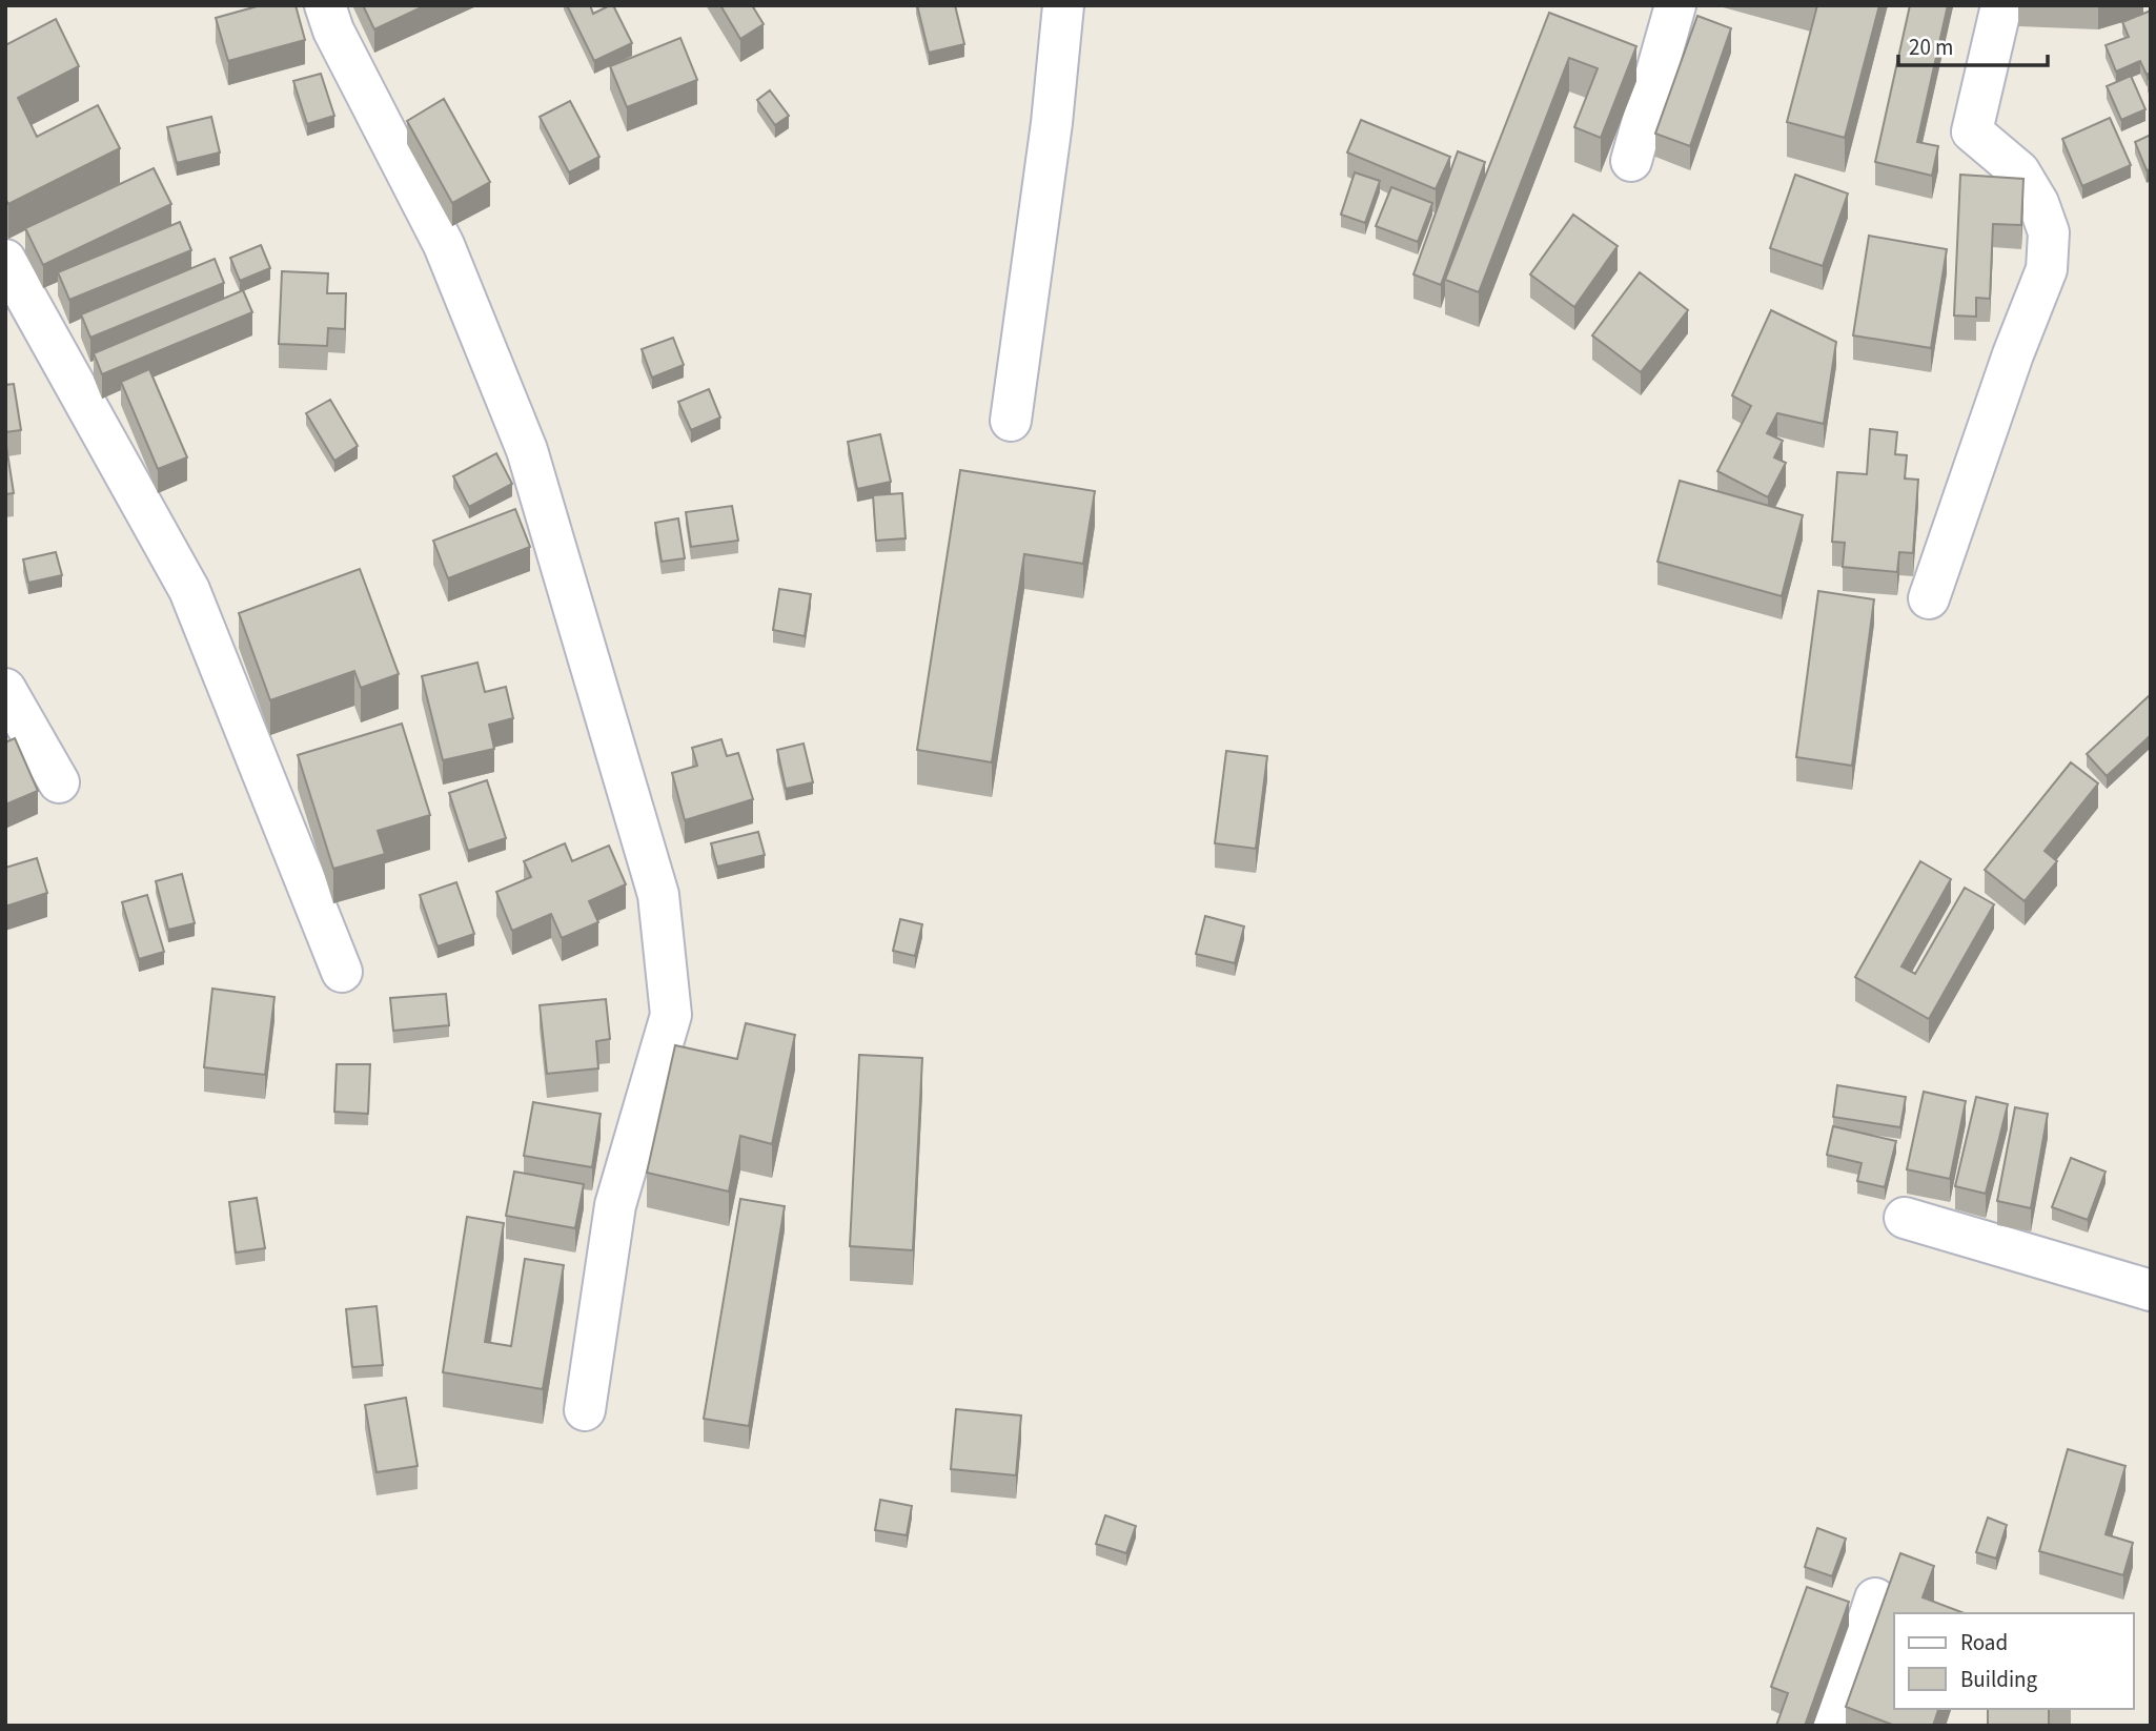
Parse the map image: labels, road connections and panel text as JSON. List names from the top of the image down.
{
  "legend": ["Road", "Building"],
  "scale_bar": "20 m"
}
